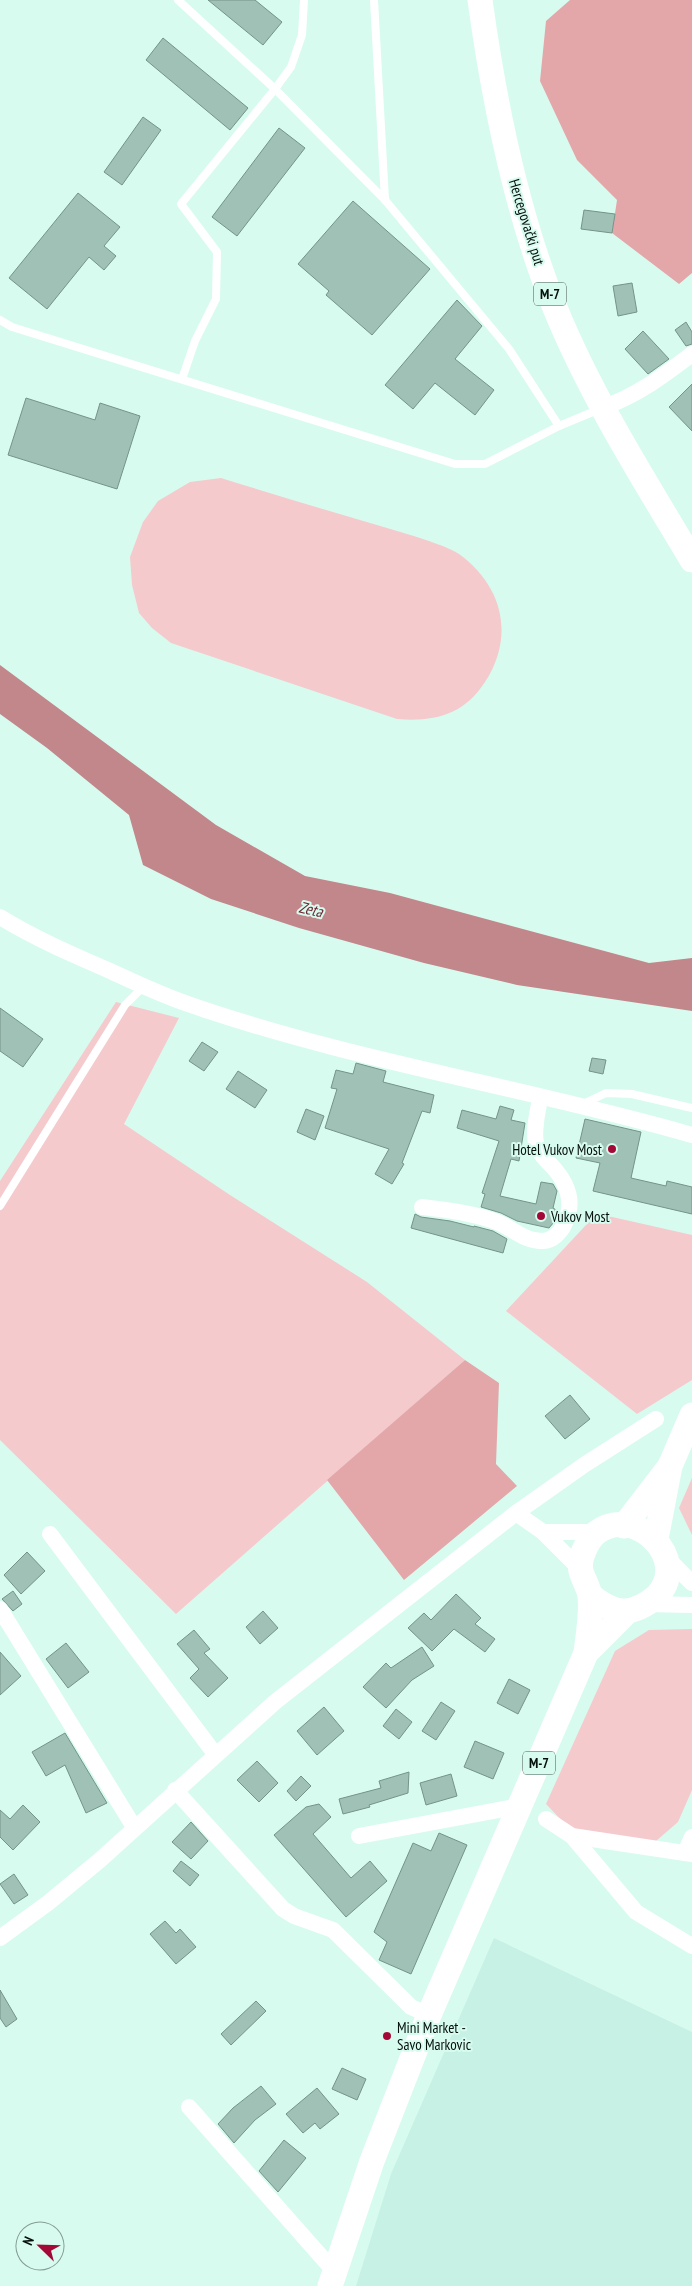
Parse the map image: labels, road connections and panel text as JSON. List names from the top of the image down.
{
  "streets": {
    "main road": ["Hercegovački put", "M-7"]
  },
  "water": ["Zeta"],
  "places": ["Hotel Vukov Most", "Vukov Most", "Mini Market - Savo Markovic"],
  "north": "top left"
}
